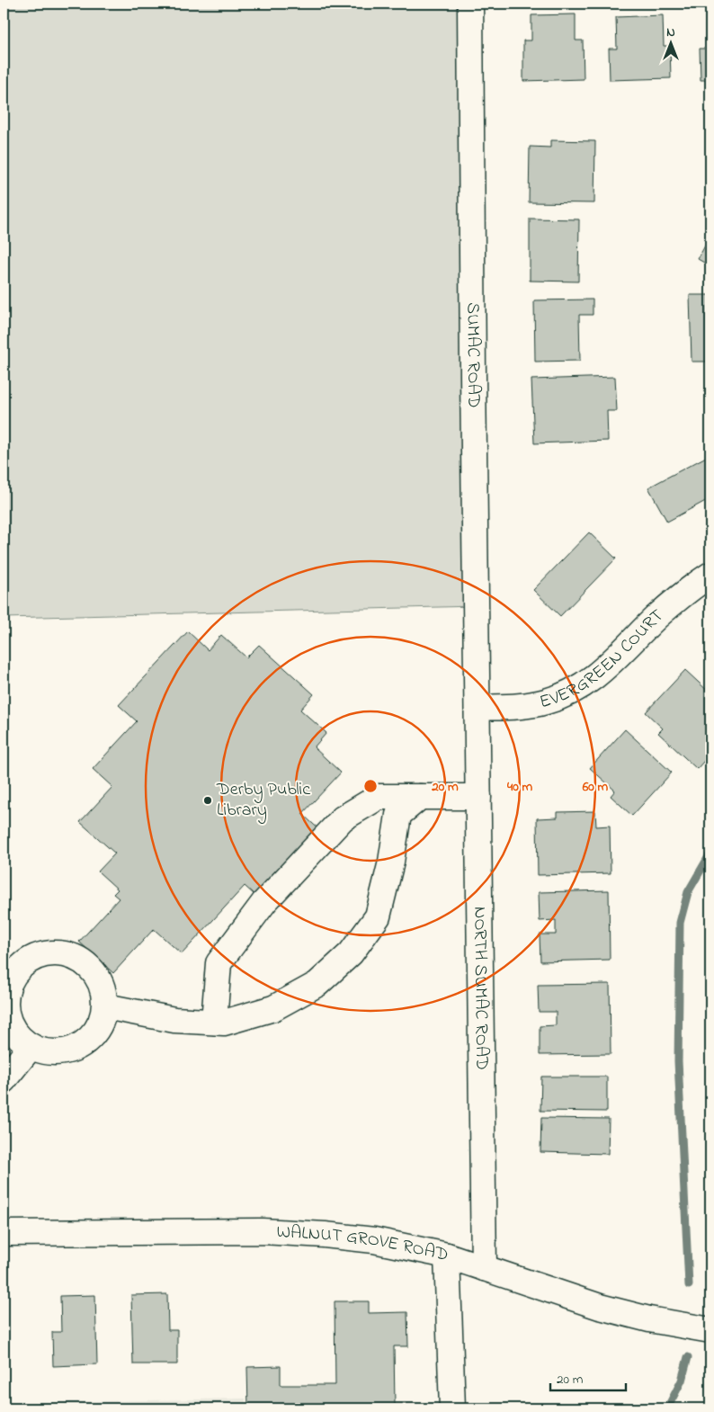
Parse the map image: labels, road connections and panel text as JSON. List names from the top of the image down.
{
  "streets": {
    "street": [
      "SUMAC ROAD",
      "EVERGREEN COURT",
      "NORTH SUMAC ROAD",
      "WALNUT GROVE ROAD"
    ]
  },
  "crossings": [
    ["SUMAC ROAD", "EVERGREEN COURT"],
    ["SUMAC ROAD", "NORTH SUMAC ROAD"],
    ["EVERGREEN COURT", "NORTH SUMAC ROAD"],
    ["NORTH SUMAC ROAD", "WALNUT GROVE ROAD"]
  ],
  "places": ["Derby Public Library"],
  "scale_bar": "20 m",
  "north": "top",
  "rings": ["20 m", "40 m", "60 m"]
}
